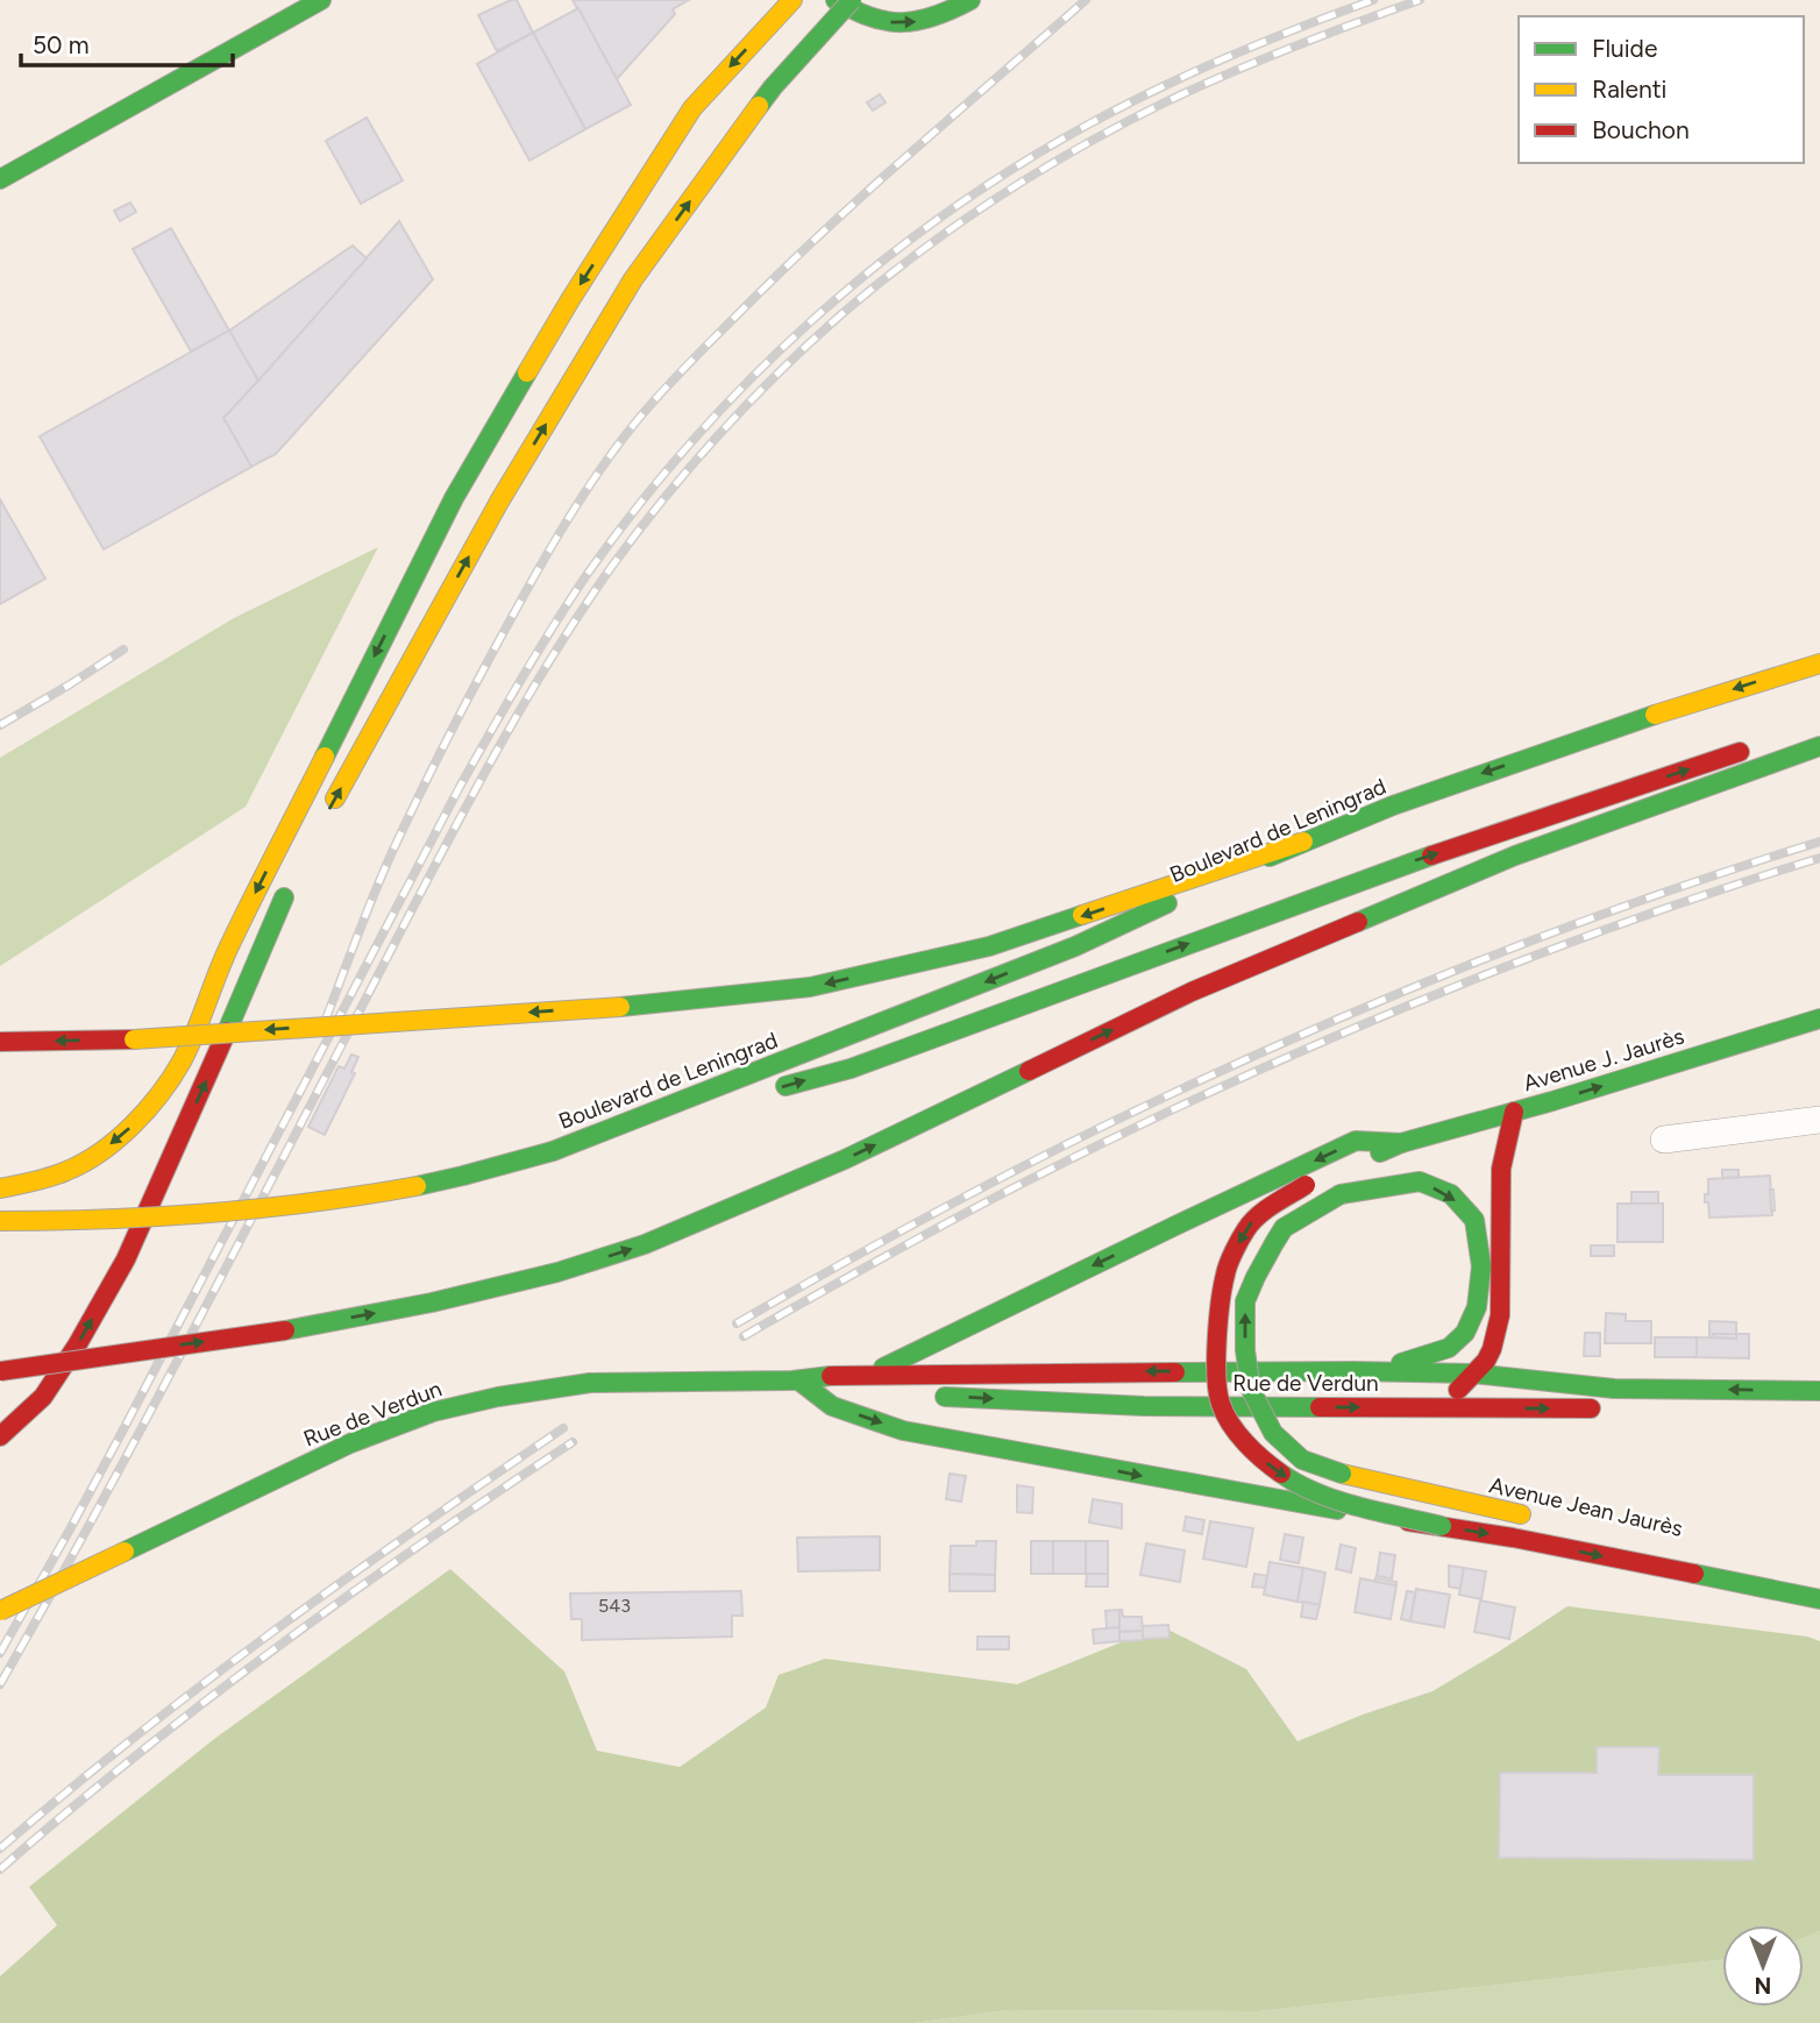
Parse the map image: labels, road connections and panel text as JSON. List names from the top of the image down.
{
  "streets": {
    "main road": [
      "Boulevard de Leningrad",
      "Avenue J. Jaurès",
      "Rue de Verdun",
      "Avenue Jean Jaurès"
    ]
  },
  "one_way": ["Avenue J. Jaurès"],
  "house_numbers": ["543"],
  "legend": ["Fluide", "Ralenti", "Bouchon"],
  "scale_bar": "50 m",
  "north": "bottom"
}
